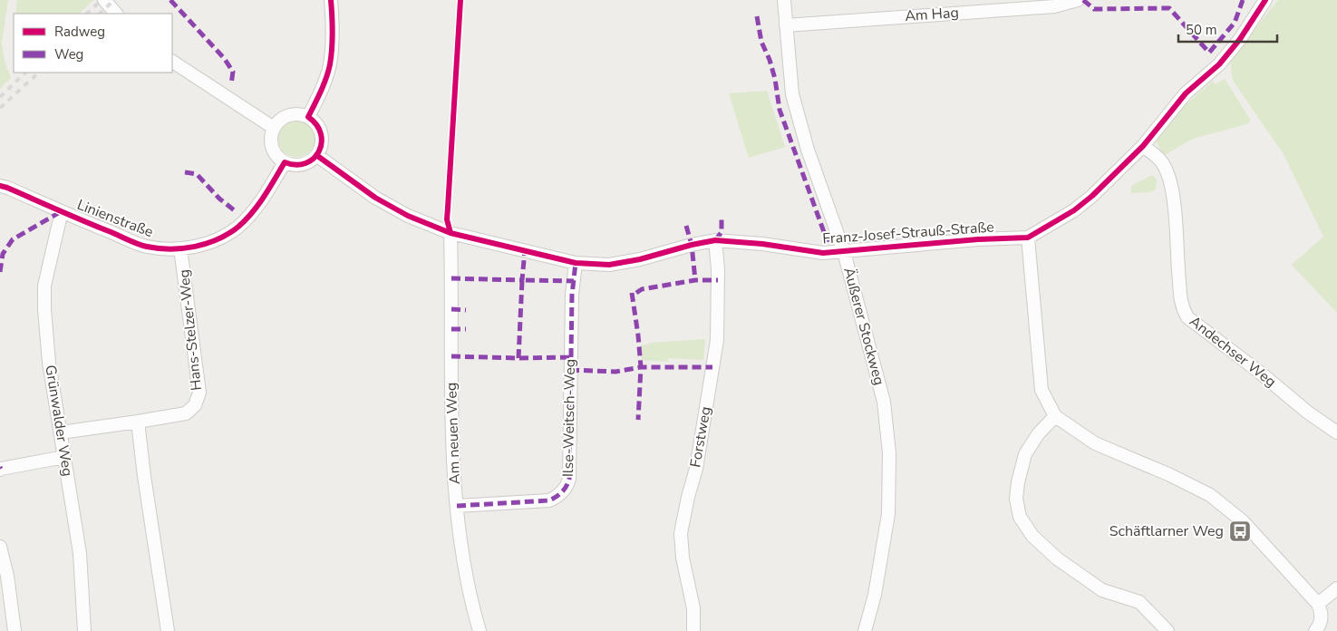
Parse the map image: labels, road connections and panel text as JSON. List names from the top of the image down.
{
  "streets": {
    "street": [
      "Am Hag",
      "Linienstraße",
      "Franz-Josef-Strauß-Straße",
      "Äußerer Stockweg",
      "Hans-Stelzer-Weg",
      "Andechser Weg",
      "Ilse-Weitsch-Weg",
      "Grünwalder Weg",
      "Am neuen Weg",
      "Forstweg"
    ]
  },
  "crossings": [
    ["Am Hag", "Äußerer Stockweg"],
    ["Linienstraße", "Franz-Josef-Strauß-Straße"],
    ["Linienstraße", "Hans-Stelzer-Weg"],
    ["Linienstraße", "Grünwalder Weg"],
    ["Franz-Josef-Strauß-Straße", "Äußerer Stockweg"],
    ["Franz-Josef-Strauß-Straße", "Andechser Weg"],
    ["Franz-Josef-Strauß-Straße", "Ilse-Weitsch-Weg"],
    ["Franz-Josef-Strauß-Straße", "Am neuen Weg"],
    ["Franz-Josef-Strauß-Straße", "Forstweg"],
    ["Hans-Stelzer-Weg", "Grünwalder Weg"],
    ["Ilse-Weitsch-Weg", "Am neuen Weg"]
  ],
  "places": {
    "bus stop": ["Schäftlarner Weg"]
  },
  "legend": ["Radweg", "Weg"],
  "scale_bar": "50 m"
}
